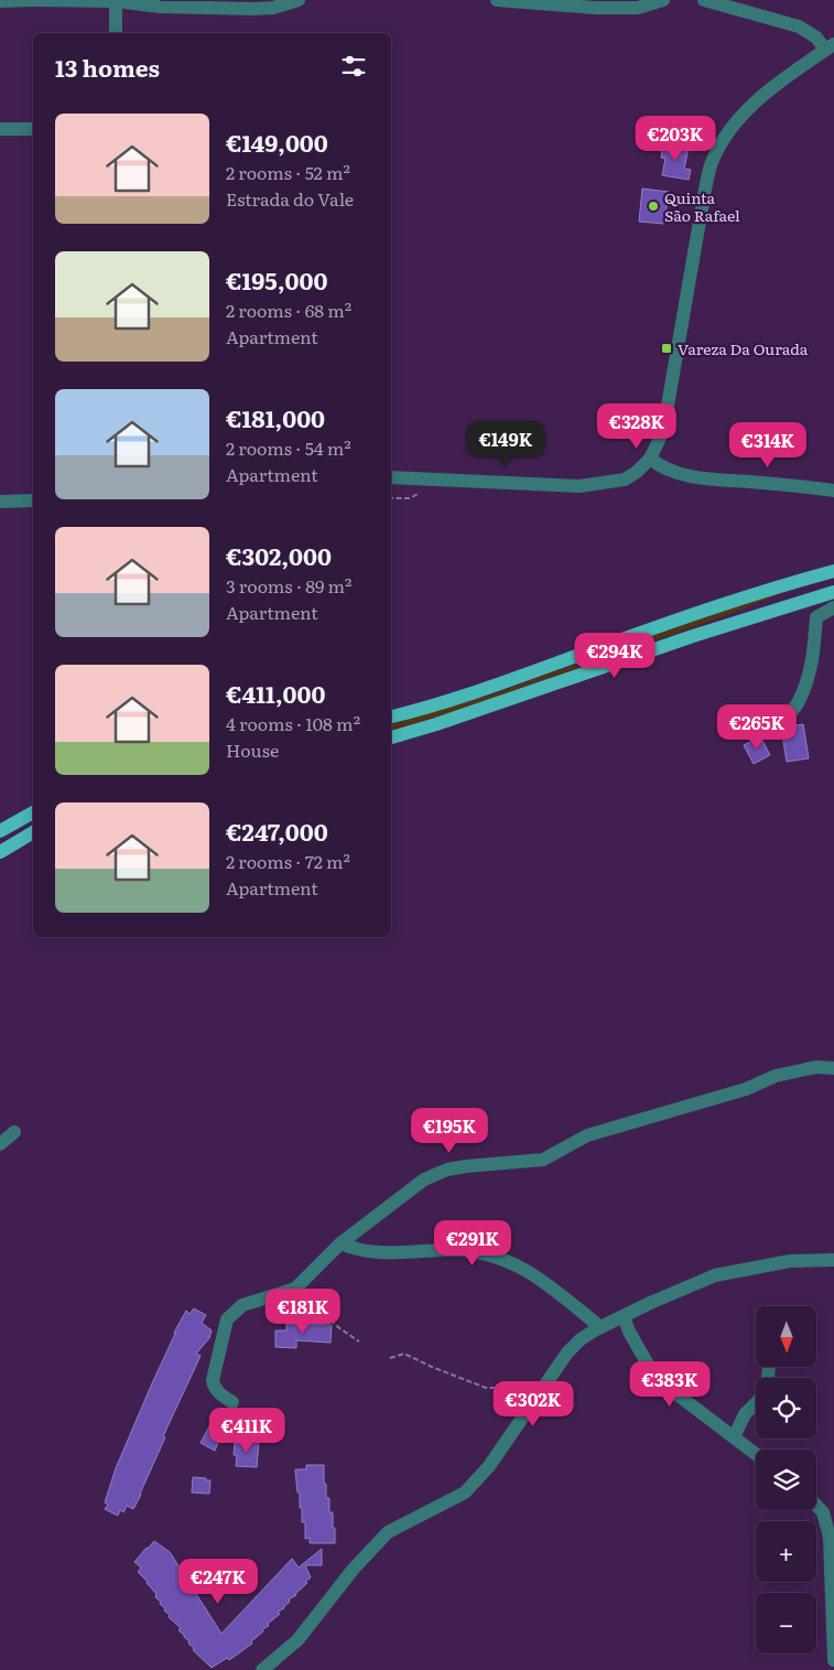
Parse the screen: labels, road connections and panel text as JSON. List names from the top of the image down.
{
  "places": {
    "other": ["Quinta São Rafael"],
    "transit": ["Vareza Da Ourada"]
  },
  "north": "bottom",
  "page": {
    "heading": "13 homes",
    "list": [
      {
        "name": "€149,000",
        "note": "2 rooms · 52 m² · Estrada do Vale"
      },
      {
        "name": "€195,000",
        "note": "2 rooms · 68 m² · Apartment"
      },
      {
        "name": "€181,000",
        "note": "2 rooms · 54 m² · Apartment"
      },
      {
        "name": "€302,000",
        "note": "3 rooms · 89 m² · Apartment"
      },
      {
        "name": "€411,000",
        "note": "4 rooms · 108 m² · House"
      },
      {
        "name": "€247,000",
        "note": "2 rooms · 72 m² · Apartment"
      }
    ],
    "price": [
      "€203K",
      "€328K",
      "€149K",
      "€314K",
      "€294K",
      "€265K",
      "€195K",
      "€291K",
      "€181K",
      "€383K",
      "€302K",
      "€411K",
      "€247K"
    ],
    "map_buttons": ["+", "−"]
  }
}
